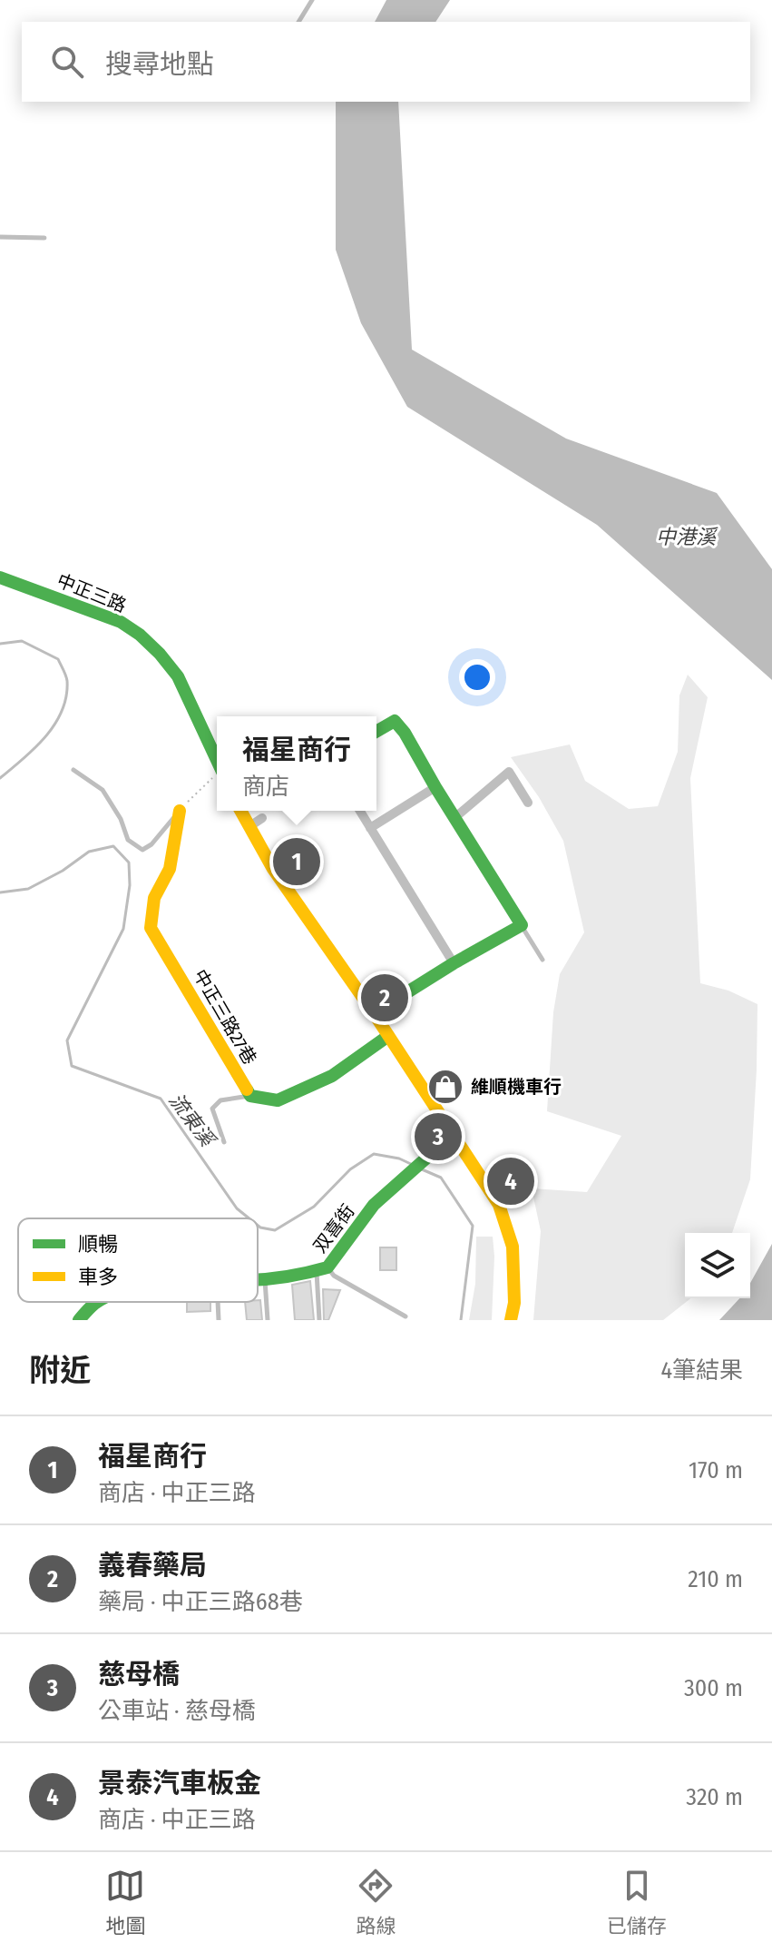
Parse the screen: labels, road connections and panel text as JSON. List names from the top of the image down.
{
  "streets": {
    "street": ["中正三路", "中正三路27巷", "双喜街"]
  },
  "water": ["中港溪", "流東溪"],
  "places": {
    "shop": ["維順機車行"]
  },
  "legend": ["順暢", "車多"],
  "page": {
    "search": "搜尋地點",
    "popup": ["福星商行", "商店"],
    "pins": [
      "1",
      "2",
      "3",
      "4"
    ],
    "heading": ["附近", "4筆結果"],
    "list": [
      {
        "mark": "1",
        "name": "福星商行",
        "note": "商店 · 中正三路",
        "value": "170 m"
      },
      {
        "mark": "2",
        "name": "義春藥局",
        "note": "藥局 · 中正三路68巷",
        "value": "210 m"
      },
      {
        "mark": "3",
        "name": "慈母橋",
        "note": "公車站 · 慈母橋",
        "value": "300 m"
      },
      {
        "mark": "4",
        "name": "景泰汽車板金",
        "note": "商店 · 中正三路",
        "value": "320 m"
      }
    ],
    "nav": ["地圖", "路線", "已儲存"]
  }
}
